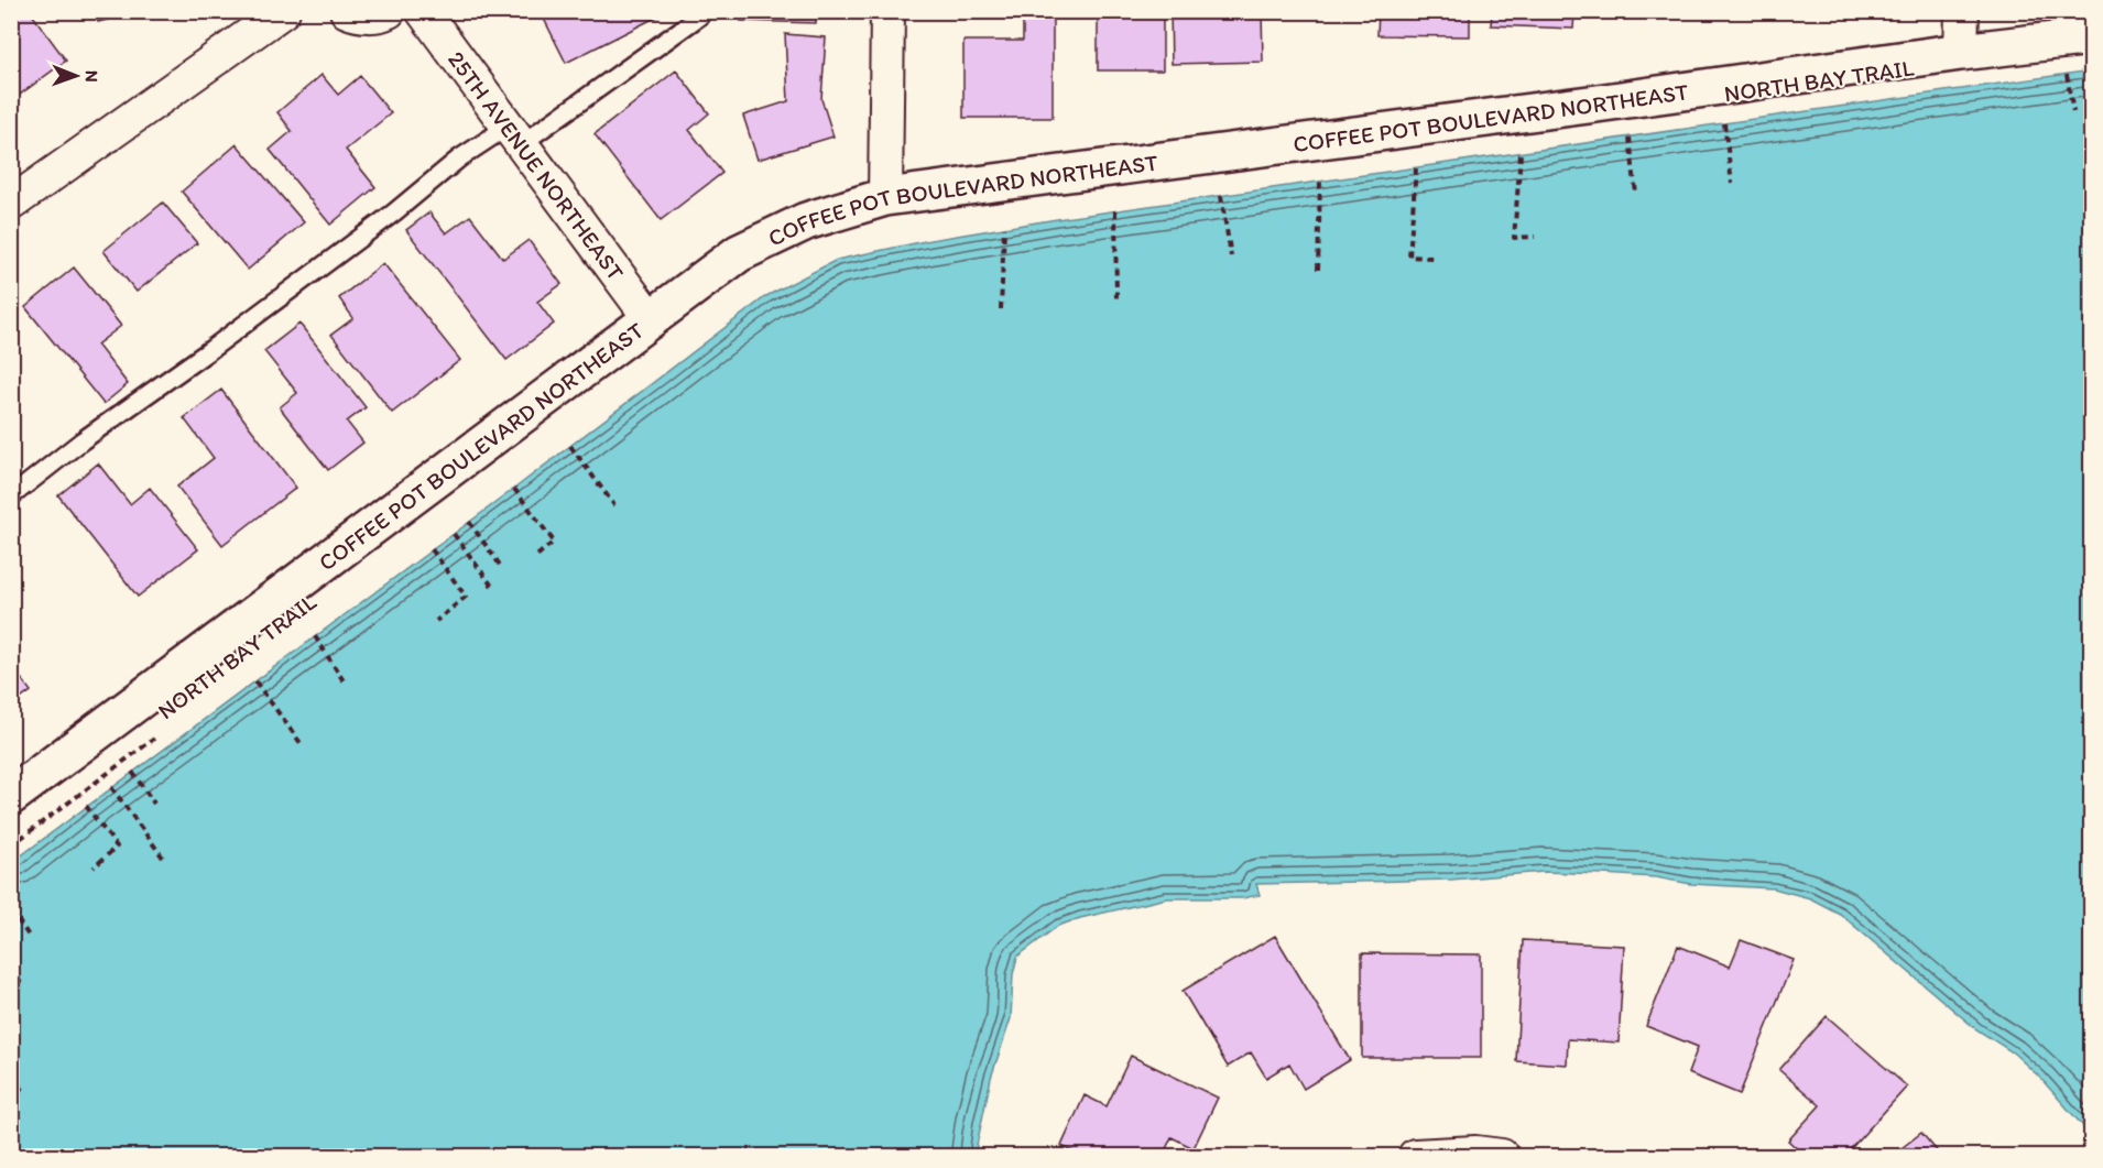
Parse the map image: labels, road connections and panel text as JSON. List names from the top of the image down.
{
  "streets": {
    "street": ["COFFEE POT BOULEVARD NORTHEAST", "25TH AVENUE NORTHEAST"],
    "path": ["NORTH BAY TRAIL"]
  },
  "crossings": [
    ["COFFEE POT BOULEVARD NORTHEAST", "25TH AVENUE NORTHEAST"]
  ],
  "north": "right"
}
